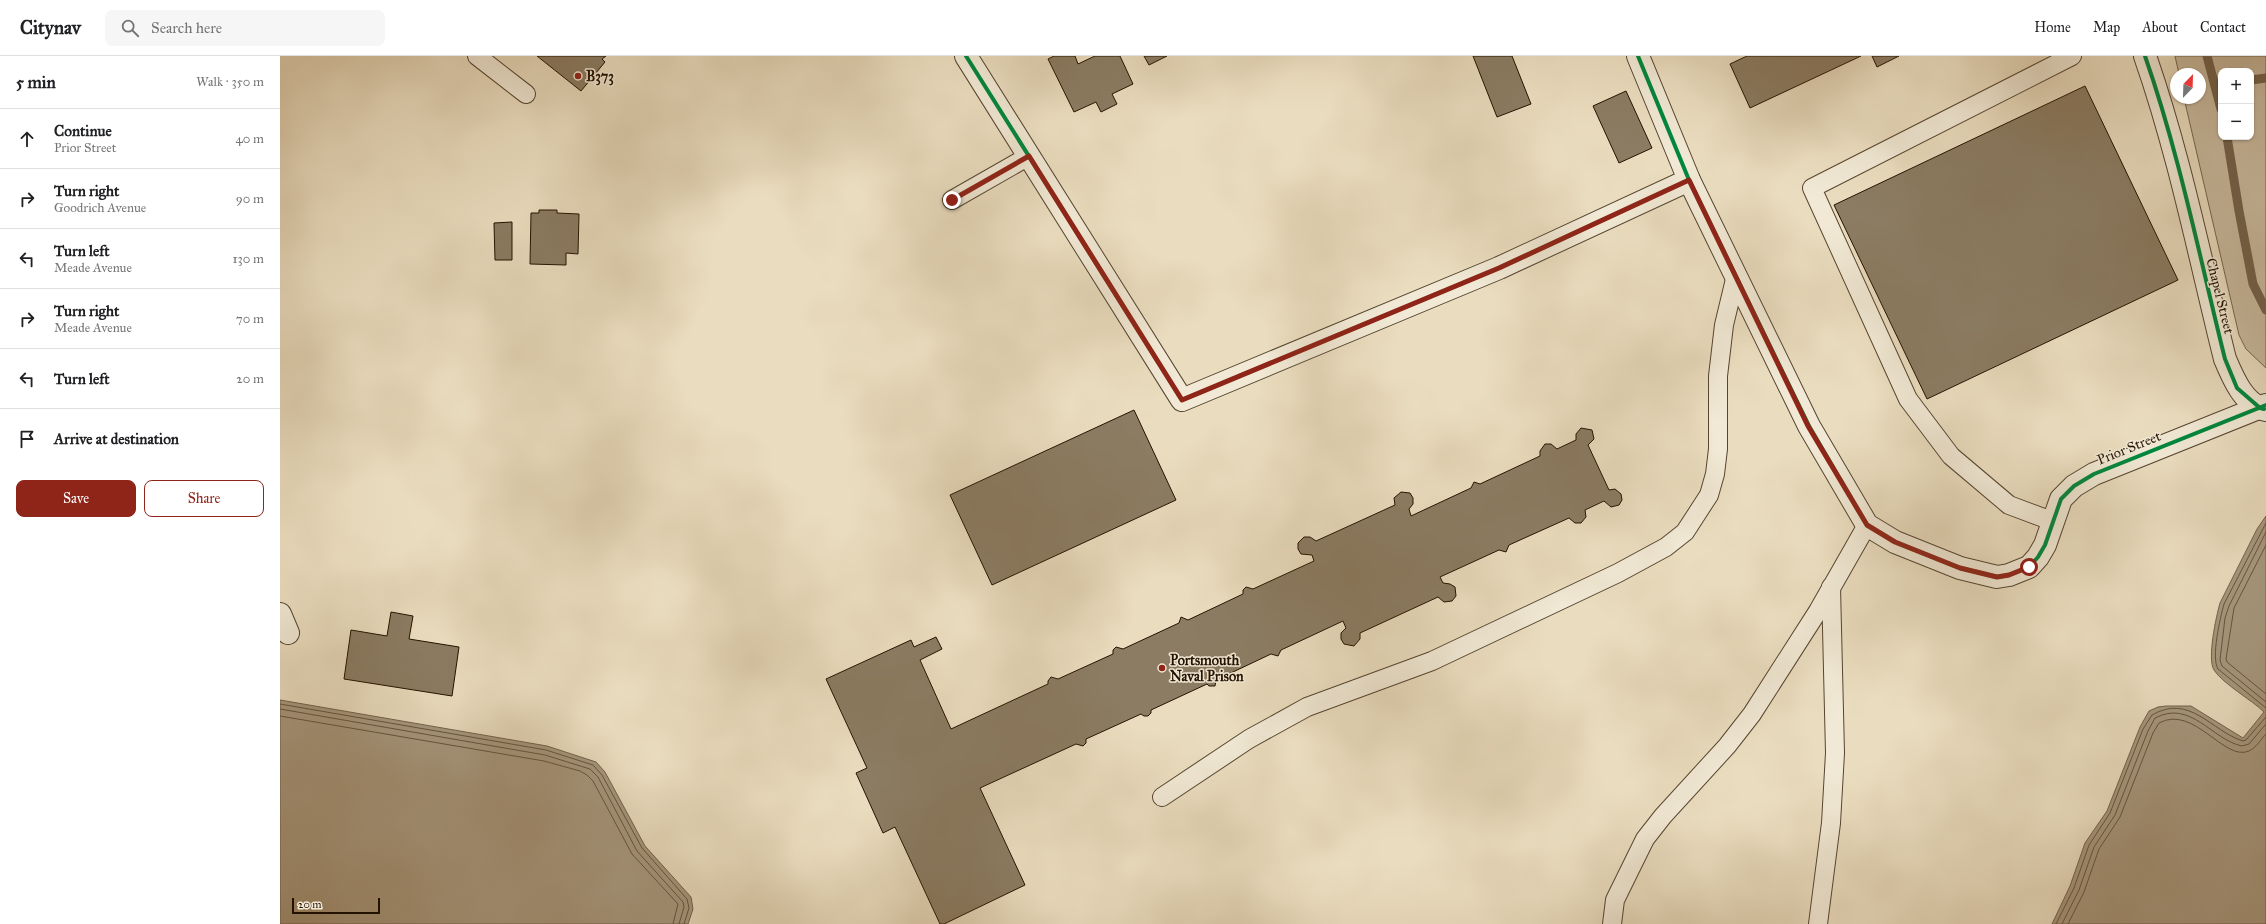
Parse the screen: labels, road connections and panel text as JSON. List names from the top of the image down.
{
  "streets": {
    "street": ["Chapel Street", "Prior Street"]
  },
  "crossings": [
    ["Chapel Street", "Prior Street"]
  ],
  "places": ["B373", "Portsmouth Naval Prison"],
  "scale_bar": "20 m",
  "north": "top right",
  "page": {
    "header": "Citynav",
    "search": "Search here",
    "nav": [
      "Home",
      "Map",
      "About",
      "Contact"
    ],
    "heading": ["5 min", "Walk · 350 m"],
    "map_buttons": ["+", "−"],
    "list": [
      ["Continue", "Prior Street", "40 m"],
      ["Turn right", "Goodrich Avenue", "90 m"],
      ["Turn left", "Meade Avenue", "130 m"],
      ["Turn right", "Meade Avenue", "70 m"],
      ["Turn left", "20 m"],
      "Arrive at destination"
    ],
    "buttons": ["Save", "Share"],
    "scale": "20 m"
  }
}
